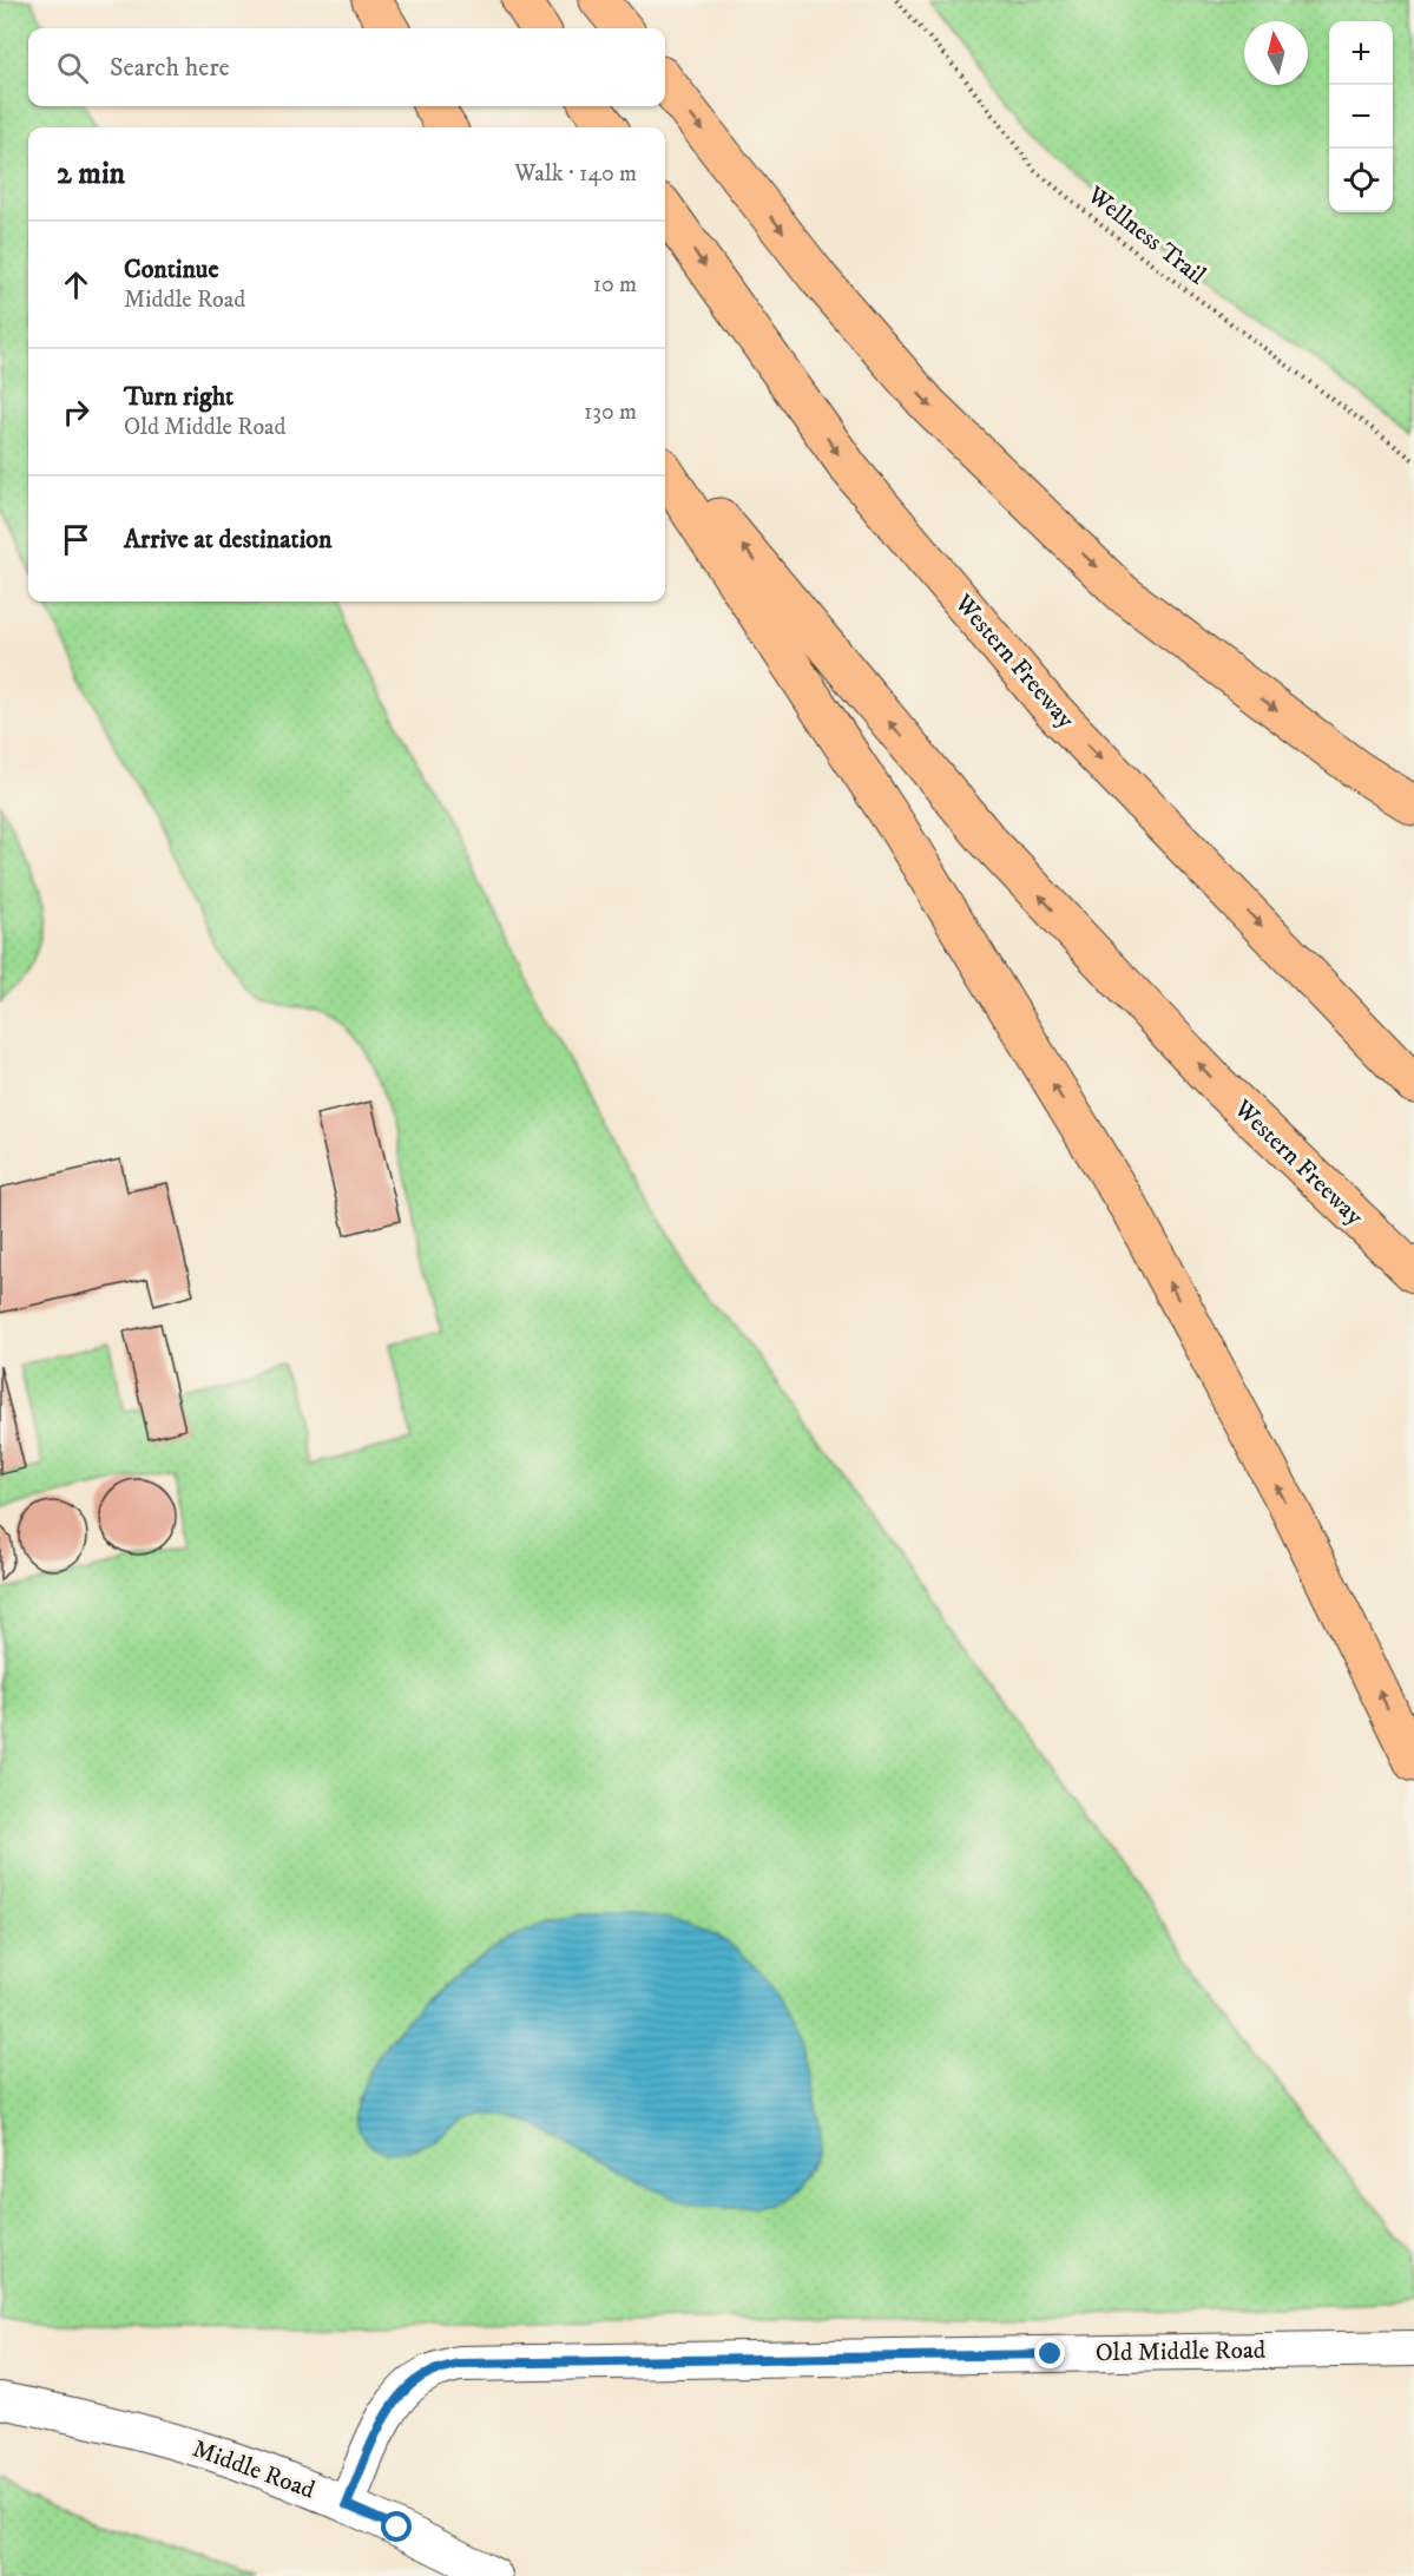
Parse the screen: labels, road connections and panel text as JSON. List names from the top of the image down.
{
  "streets": {
    "highway": ["Western Freeway"],
    "street": ["Old Middle Road", "Middle Road"],
    "path": ["Wellness Trail"]
  },
  "crossings": [
    ["Old Middle Road", "Middle Road"]
  ],
  "north": "top",
  "page": {
    "map_buttons": ["+", "−"],
    "search": "Search here",
    "heading": ["2 min", "Walk · 140 m"],
    "list": [
      ["Continue", "Middle Road", "10 m"],
      ["Turn right", "Old Middle Road", "130 m"],
      "Arrive at destination"
    ]
  }
}
